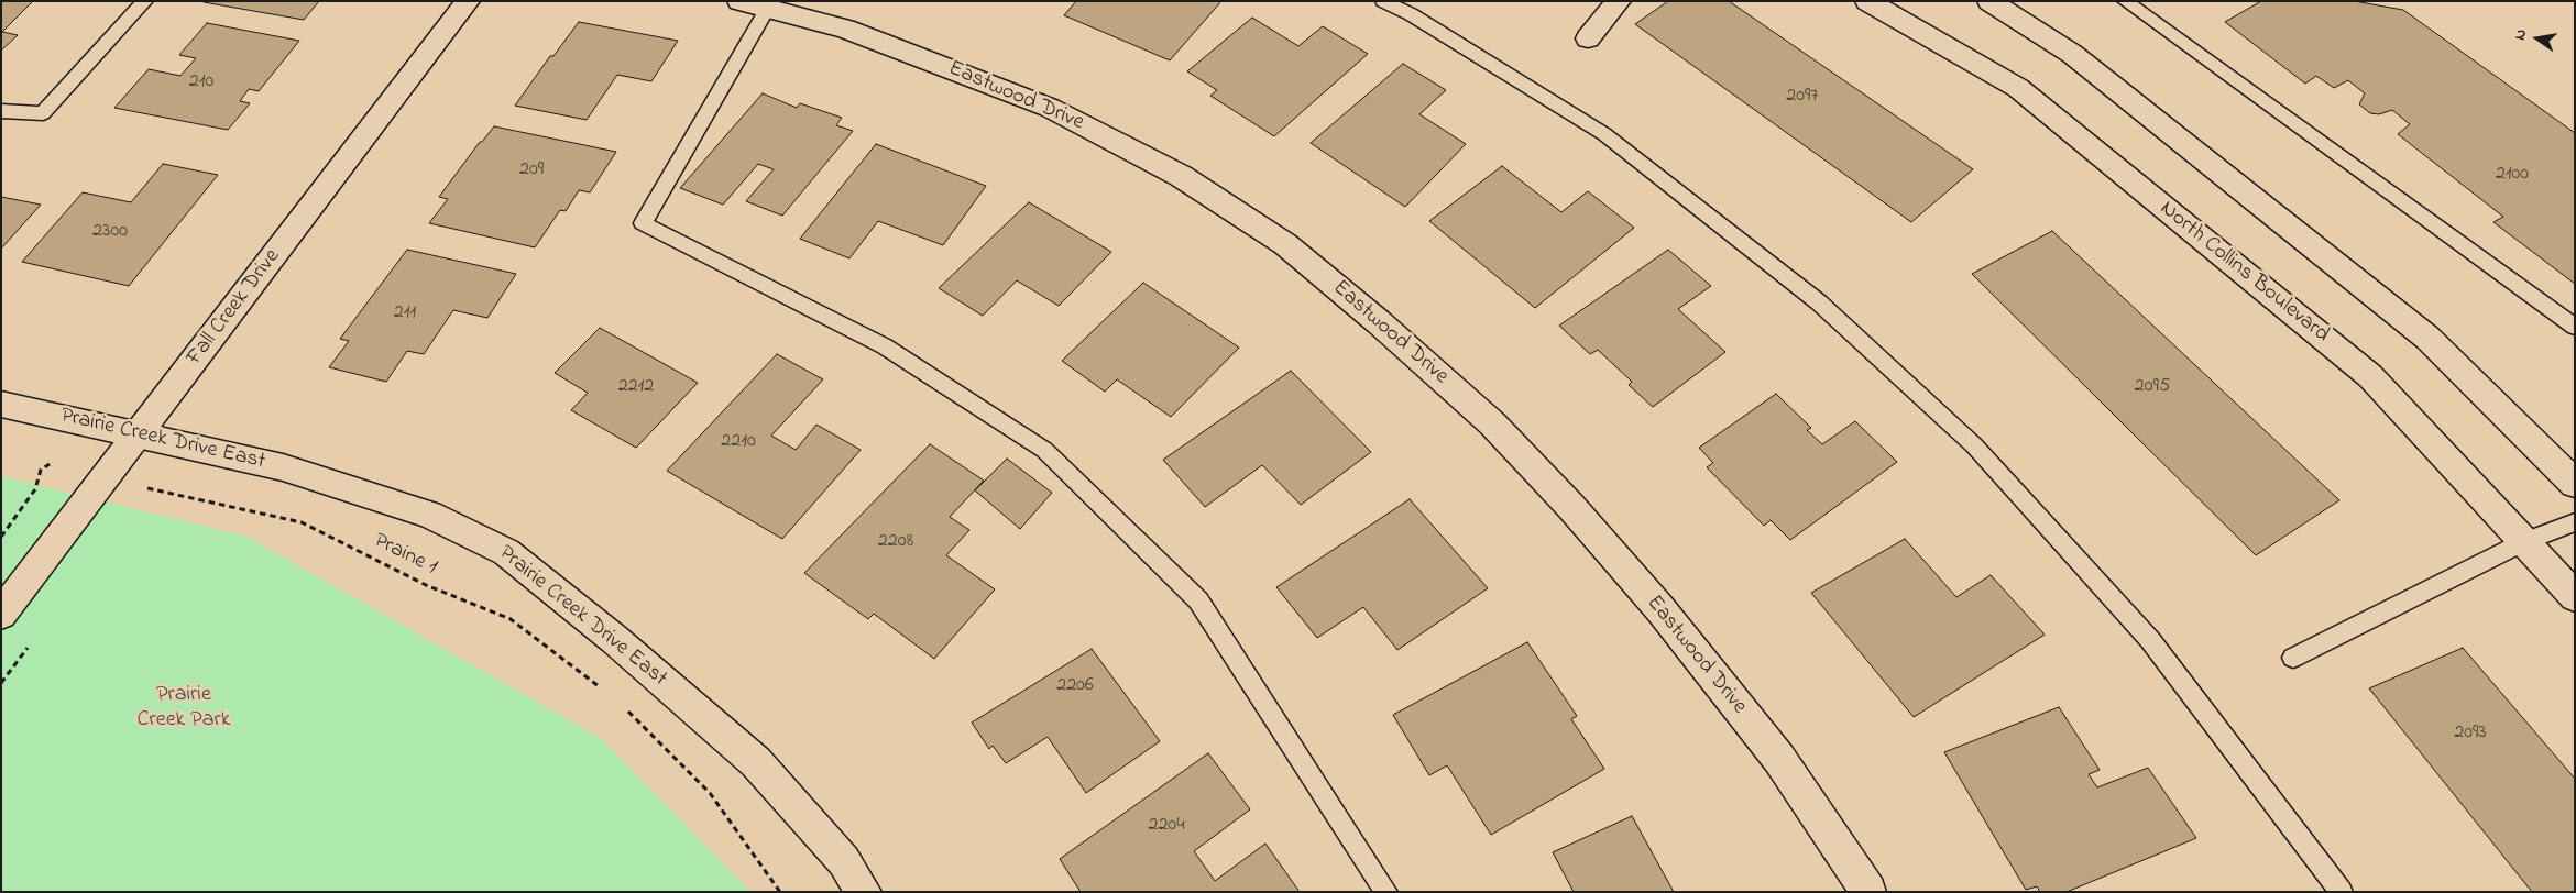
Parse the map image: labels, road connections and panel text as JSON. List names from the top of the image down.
{
  "streets": {
    "street": [
      "Eastwood Drive",
      "North Collins Boulevard",
      "Fall Creek Drive",
      "Prairie Creek Drive East"
    ],
    "path": ["Praine 1"]
  },
  "crossings": [
    ["Fall Creek Drive", "Prairie Creek Drive East"]
  ],
  "parks": ["Prairie Creek Park"],
  "house_numbers": [
    "210",
    "2097",
    "209",
    "2100",
    "2300",
    "211",
    "2212",
    "2095",
    "2210",
    "2208",
    "2206",
    "2093",
    "2204"
  ],
  "north": "left"
}
